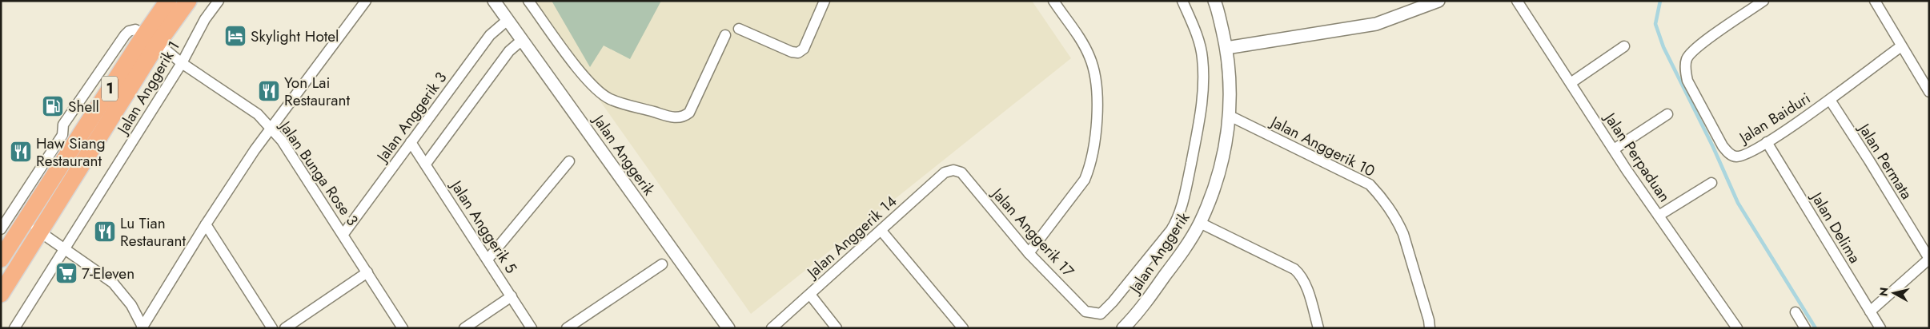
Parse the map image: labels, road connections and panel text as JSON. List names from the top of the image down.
{
  "streets": {
    "highway": ["1"],
    "street": [
      "Jalan Anggerik 1",
      "Jalan Anggerik 3",
      "Jalan Baiduri",
      "Jalan Anggerik 10",
      "Jalan Anggerik",
      "Jalan Perpaduan",
      "Jalan Permata",
      "Jalan Bunga Rose 3",
      "Jalan Anggerik 5",
      "Jalan Delima",
      "Jalan Anggerik 17",
      "Jalan Anggerik 14"
    ]
  },
  "crossings": [
    ["Jalan Anggerik 1", "Jalan Bunga Rose 3"],
    ["1", "Jalan Bunga Rose 3"],
    ["Jalan Anggerik 3", "Jalan Anggerik"],
    ["Jalan Anggerik 3", "Jalan Bunga Rose 3"],
    ["Jalan Anggerik 3", "Jalan Anggerik 5"],
    ["Jalan Baiduri", "Jalan Permata"],
    ["Jalan Baiduri", "Jalan Delima"],
    ["Jalan Anggerik 10", "Jalan Anggerik"],
    ["Jalan Anggerik 17", "Jalan Anggerik 14"]
  ],
  "places": {
    "hotel": ["Skylight Hotel"],
    "restaurant": ["Yon Lai Restaurant", "Haw Siang Restaurant", "Lu Tian Restaurant"],
    "fuel station": ["Shell"],
    "supermarket": ["7-Eleven"]
  },
  "north": "left"
}
